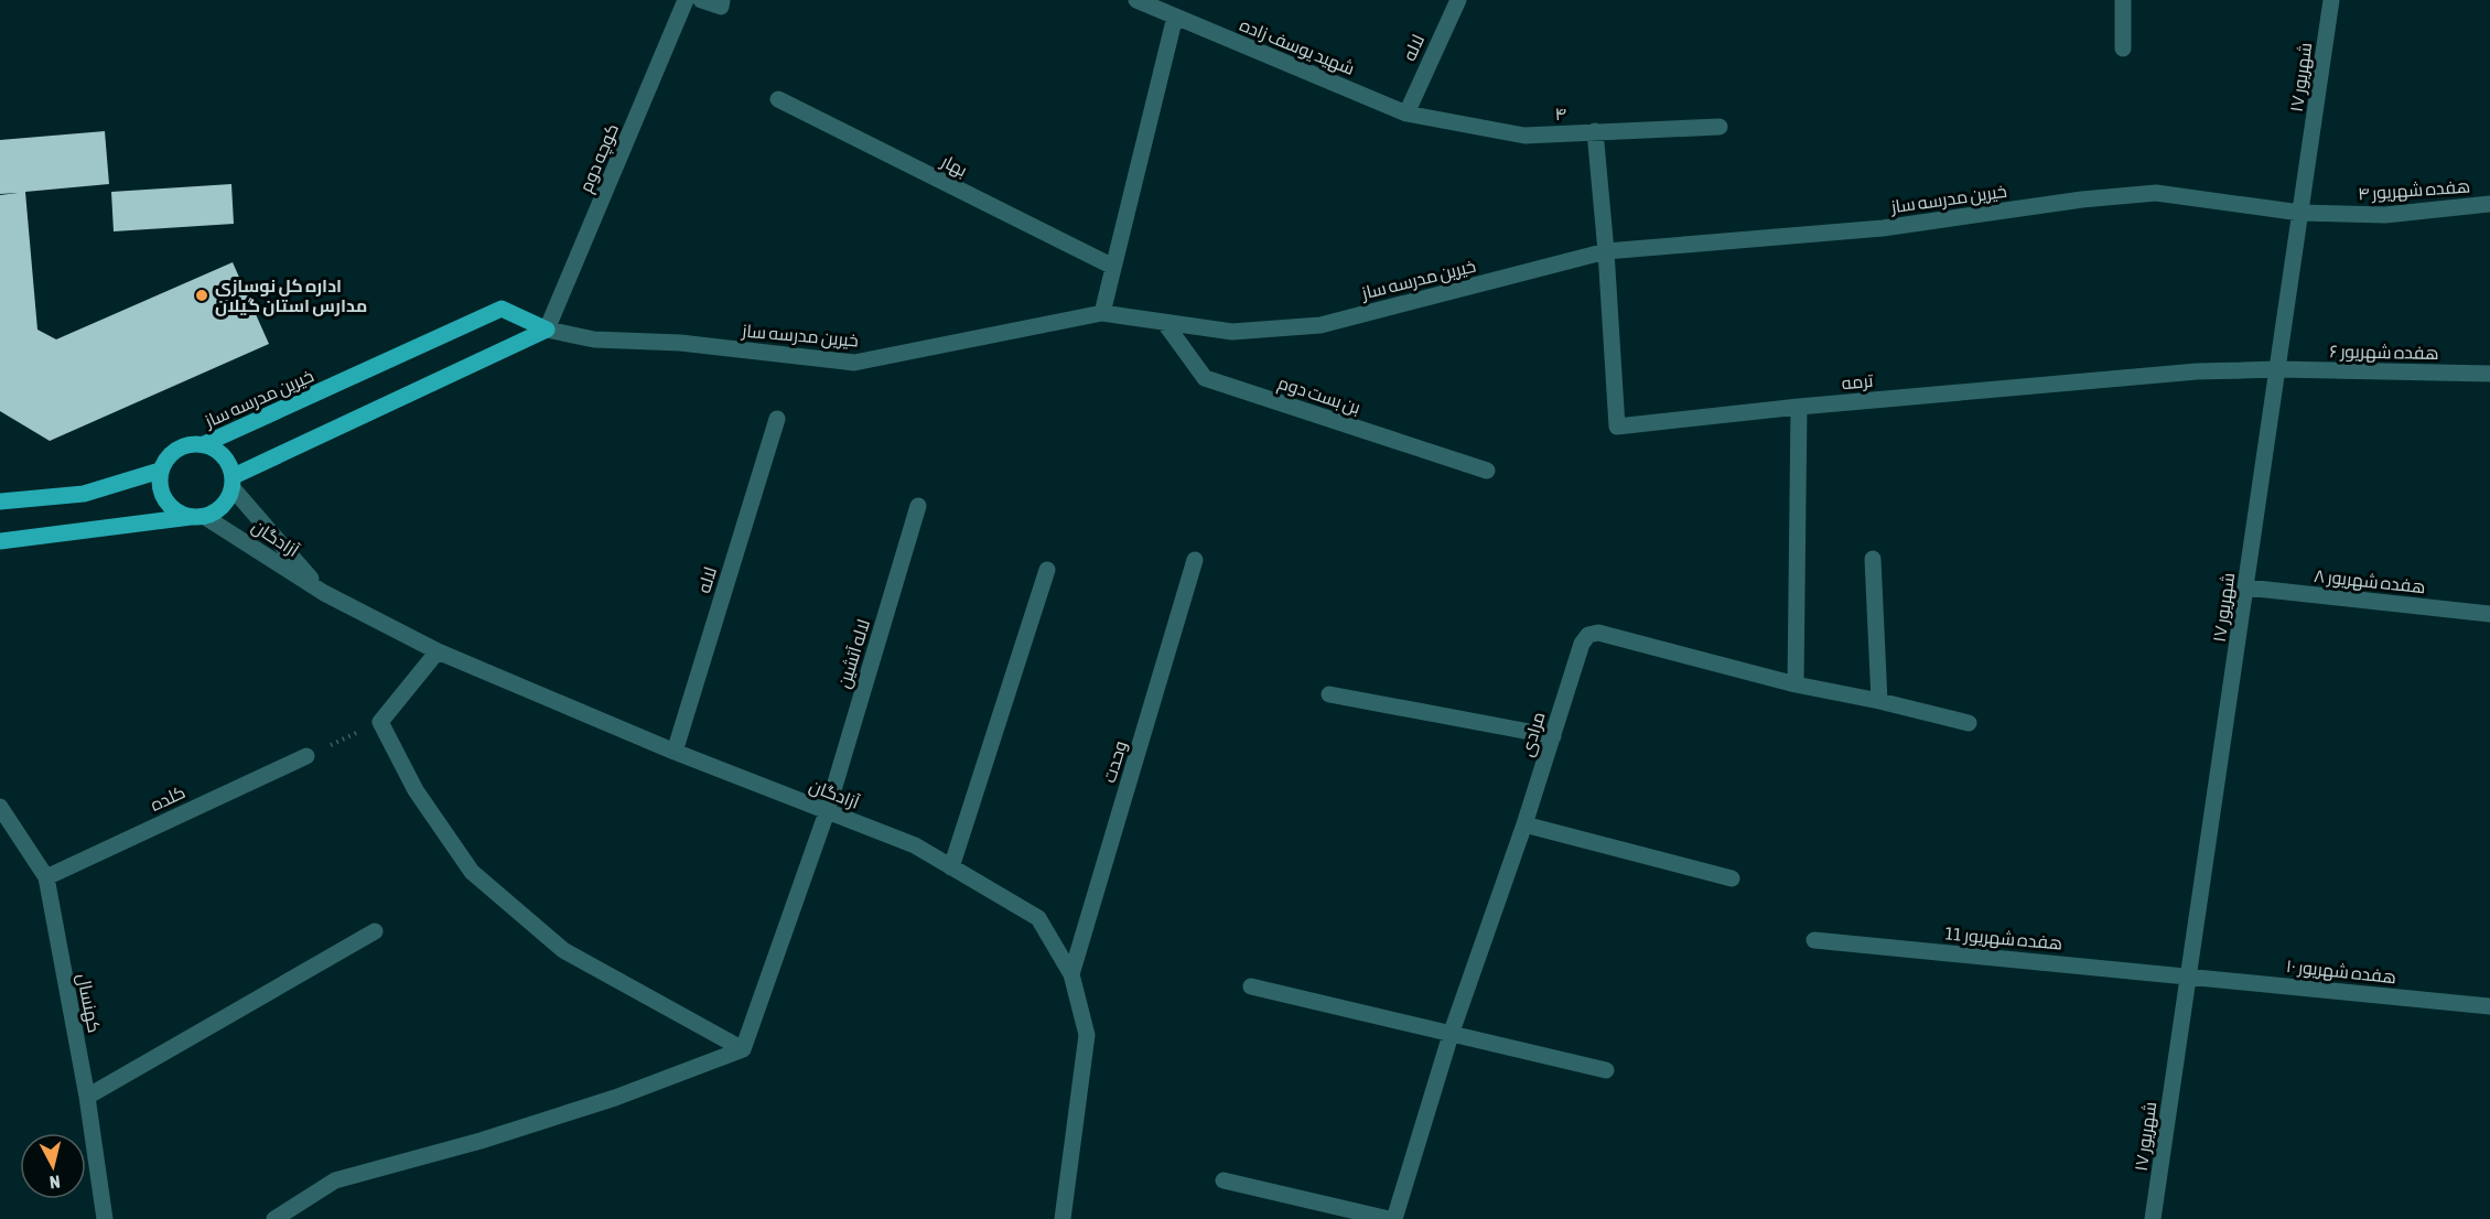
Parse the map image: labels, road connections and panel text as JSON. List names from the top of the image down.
{
  "streets": {
    "main road": ["خیرین مدرسه ساز"],
    "street": [
      "شهید یوسف زاده",
      "لاله",
      "۱۷ شهریور",
      "۴",
      "کوچه دوم",
      "بهار",
      "هفده شهریور ۴",
      "هفده شهریور ۶",
      "ترمه",
      "بن بست دوم",
      "آزادگان",
      "هفده شهریور ۸",
      "لاله آتشین",
      "مرادی",
      "وحدت",
      "کلده",
      "هفده شهریور 11",
      "هفده شهریور ۱۰",
      "کهنسال"
    ]
  },
  "crossings": [
    ["شهید یوسف زاده", "لاله"],
    ["شهید یوسف زاده", "۴"],
    ["لاله", "۴"],
    ["لاله", "آزادگان"],
    ["۱۷ شهریور", "هفده شهریور ۴"],
    ["۱۷ شهریور", "خیرین مدرسه ساز"],
    ["۱۷ شهریور", "هفده شهریور ۶"],
    ["۱۷ شهریور", "ترمه"],
    ["۱۷ شهریور", "هفده شهریور ۸"],
    ["۱۷ شهریور", "هفده شهریور 11"],
    ["۱۷ شهریور", "هفده شهریور ۱۰"],
    ["کوچه دوم", "خیرین مدرسه ساز"],
    ["هفده شهریور ۴", "خیرین مدرسه ساز"],
    ["خیرین مدرسه ساز", "ترمه"],
    ["خیرین مدرسه ساز", "بن بست دوم"],
    ["خیرین مدرسه ساز", "آزادگان"],
    ["هفده شهریور ۶", "ترمه"],
    ["آزادگان", "لاله آتشین"],
    ["آزادگان", "وحدت"],
    ["کلده", "کهنسال"],
    ["هفده شهریور 11", "هفده شهریور ۱۰"]
  ],
  "places": ["اداره کل نوسازی مدارس استان گیلان"],
  "north": "bottom"
}
